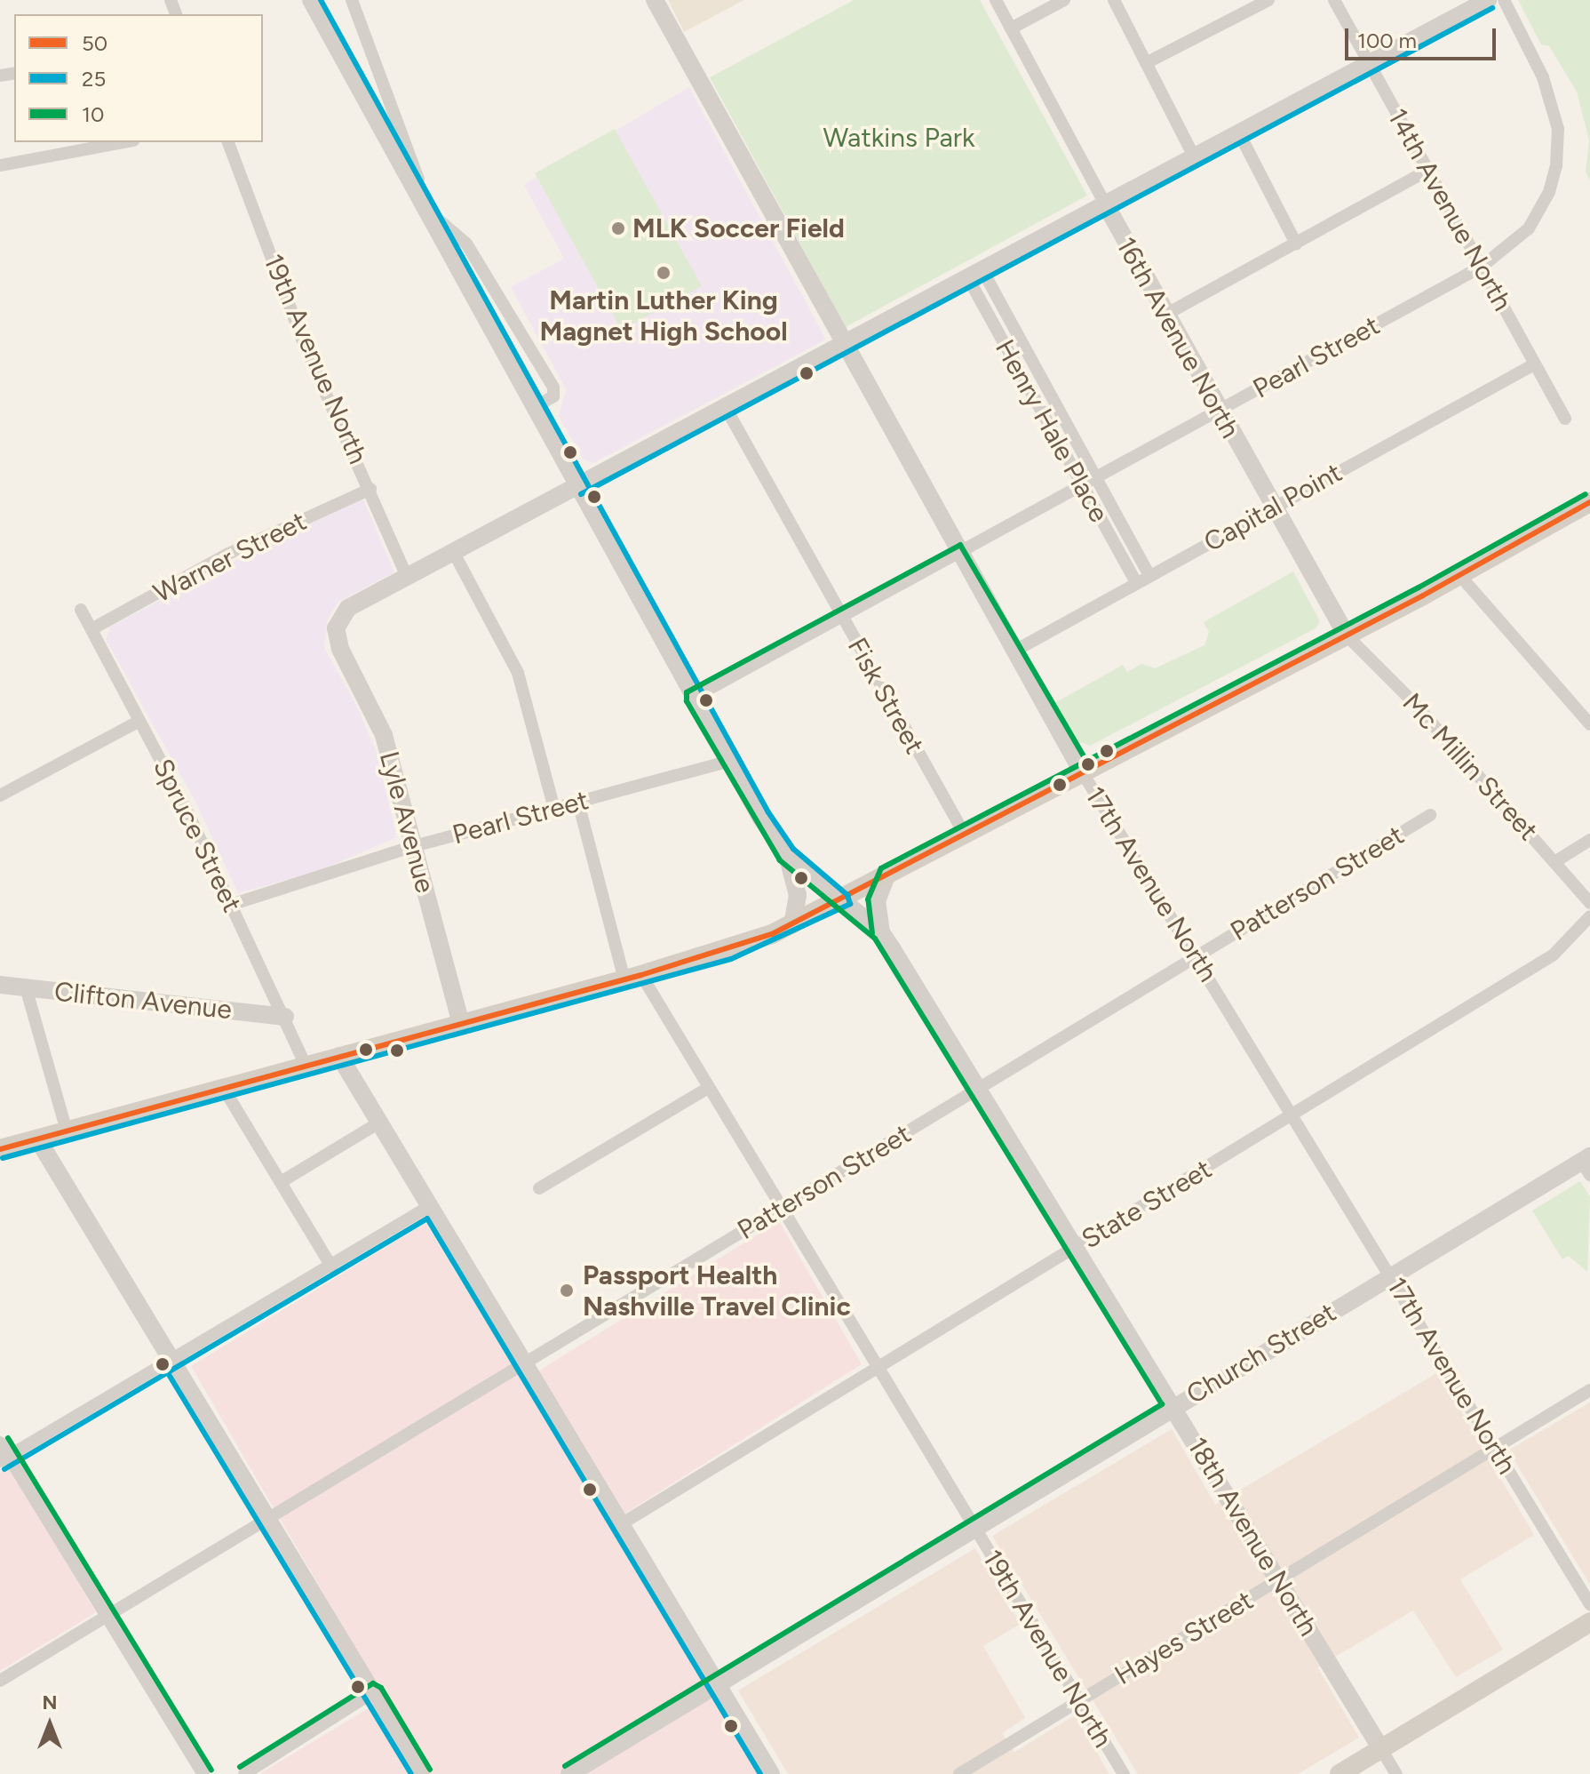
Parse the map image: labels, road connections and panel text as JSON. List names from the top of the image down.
{
  "streets": {
    "main road": [
      "16th Avenue North",
      "Lyle Avenue",
      "17th Avenue North",
      "Clifton Avenue",
      "Church Street",
      "18th Avenue North"
    ],
    "street": [
      "14th Avenue North",
      "Pearl Street",
      "19th Avenue North",
      "Henry Hale Place",
      "Capital Point",
      "Warner Street",
      "Fisk Street",
      "Mc Millin Street",
      "Spruce Street",
      "Patterson Street",
      "State Street",
      "Hayes Street"
    ]
  },
  "crossings": [
    ["14th Avenue North", "Pearl Street"],
    ["14th Avenue North", "Capital Point"],
    ["16th Avenue North", "Pearl Street"],
    ["16th Avenue North", "Capital Point"],
    ["16th Avenue North", "Mc Millin Street"],
    ["Pearl Street", "19th Avenue North"],
    ["Pearl Street", "Henry Hale Place"],
    ["Pearl Street", "Fisk Street"],
    ["Pearl Street", "Lyle Avenue"],
    ["Pearl Street", "Spruce Street"],
    ["Pearl Street", "17th Avenue North"],
    ["19th Avenue North", "Warner Street"],
    ["19th Avenue North", "Lyle Avenue"],
    ["19th Avenue North", "Patterson Street"],
    ["19th Avenue North", "State Street"],
    ["19th Avenue North", "Church Street"],
    ["19th Avenue North", "Hayes Street"],
    ["Henry Hale Place", "Capital Point"],
    ["Capital Point", "17th Avenue North"],
    ["Warner Street", "Spruce Street"],
    ["Spruce Street", "Clifton Avenue"],
    ["Patterson Street", "17th Avenue North"],
    ["Patterson Street", "18th Avenue North"],
    ["17th Avenue North", "State Street"],
    ["17th Avenue North", "Church Street"],
    ["17th Avenue North", "Hayes Street"],
    ["State Street", "18th Avenue North"],
    ["Church Street", "18th Avenue North"],
    ["18th Avenue North", "Hayes Street"]
  ],
  "parks": ["Watkins Park"],
  "places": ["MLK Soccer Field", "Martin Luther King Magnet High School", "Passport Health Nashville Travel Clinic"],
  "lines": ["transit line 25", "transit line 10", "transit line 50"],
  "legend": ["50", "25", "10"],
  "scale_bar": "100 m",
  "north": "top"
}
